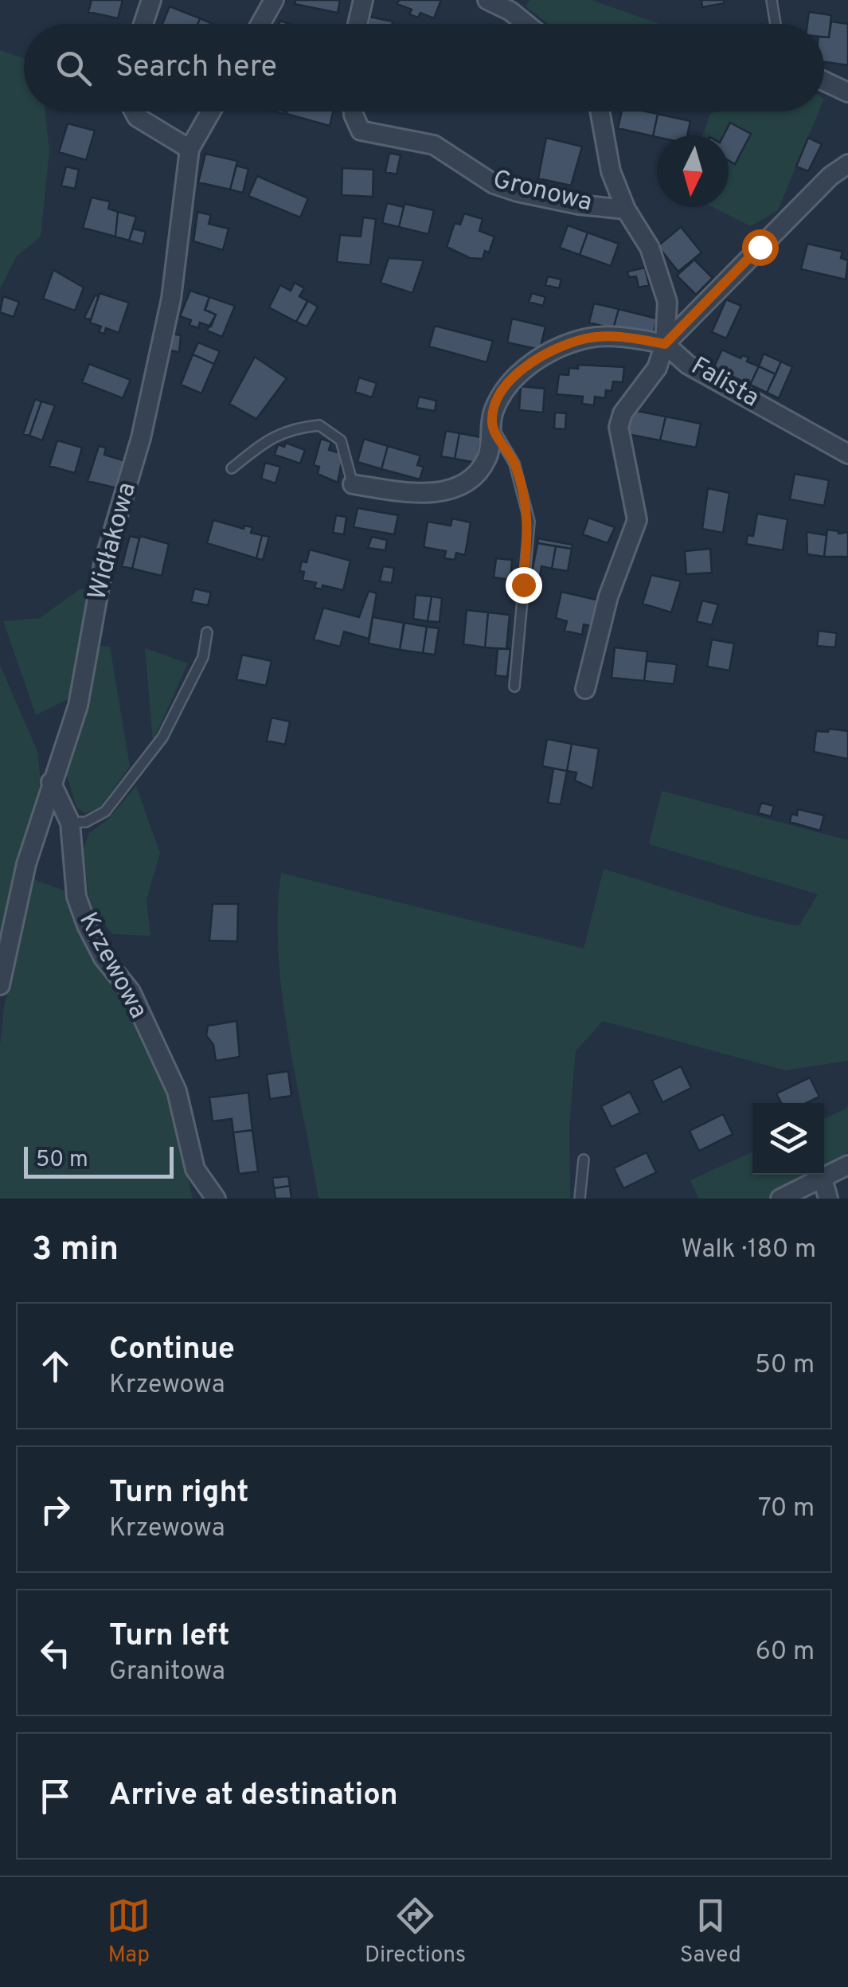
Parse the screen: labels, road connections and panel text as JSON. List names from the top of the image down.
{
  "streets": {
    "street": [
      "Gronowa",
      "Falista",
      "Widłakowa",
      "Krzewowa"
    ]
  },
  "crossings": [
    ["Gronowa", "Falista"]
  ],
  "scale_bar": "50 m",
  "north": "bottom",
  "page": {
    "search": "Search here",
    "scale": "50 m",
    "heading": ["3 min", "Walk · 180 m"],
    "list": [
      ["Continue", "Krzewowa", "50 m"],
      ["Turn right", "Krzewowa", "70 m"],
      ["Turn left", "Granitowa", "60 m"],
      "Arrive at destination"
    ],
    "nav": ["Map", "Directions", "Saved"]
  }
}
